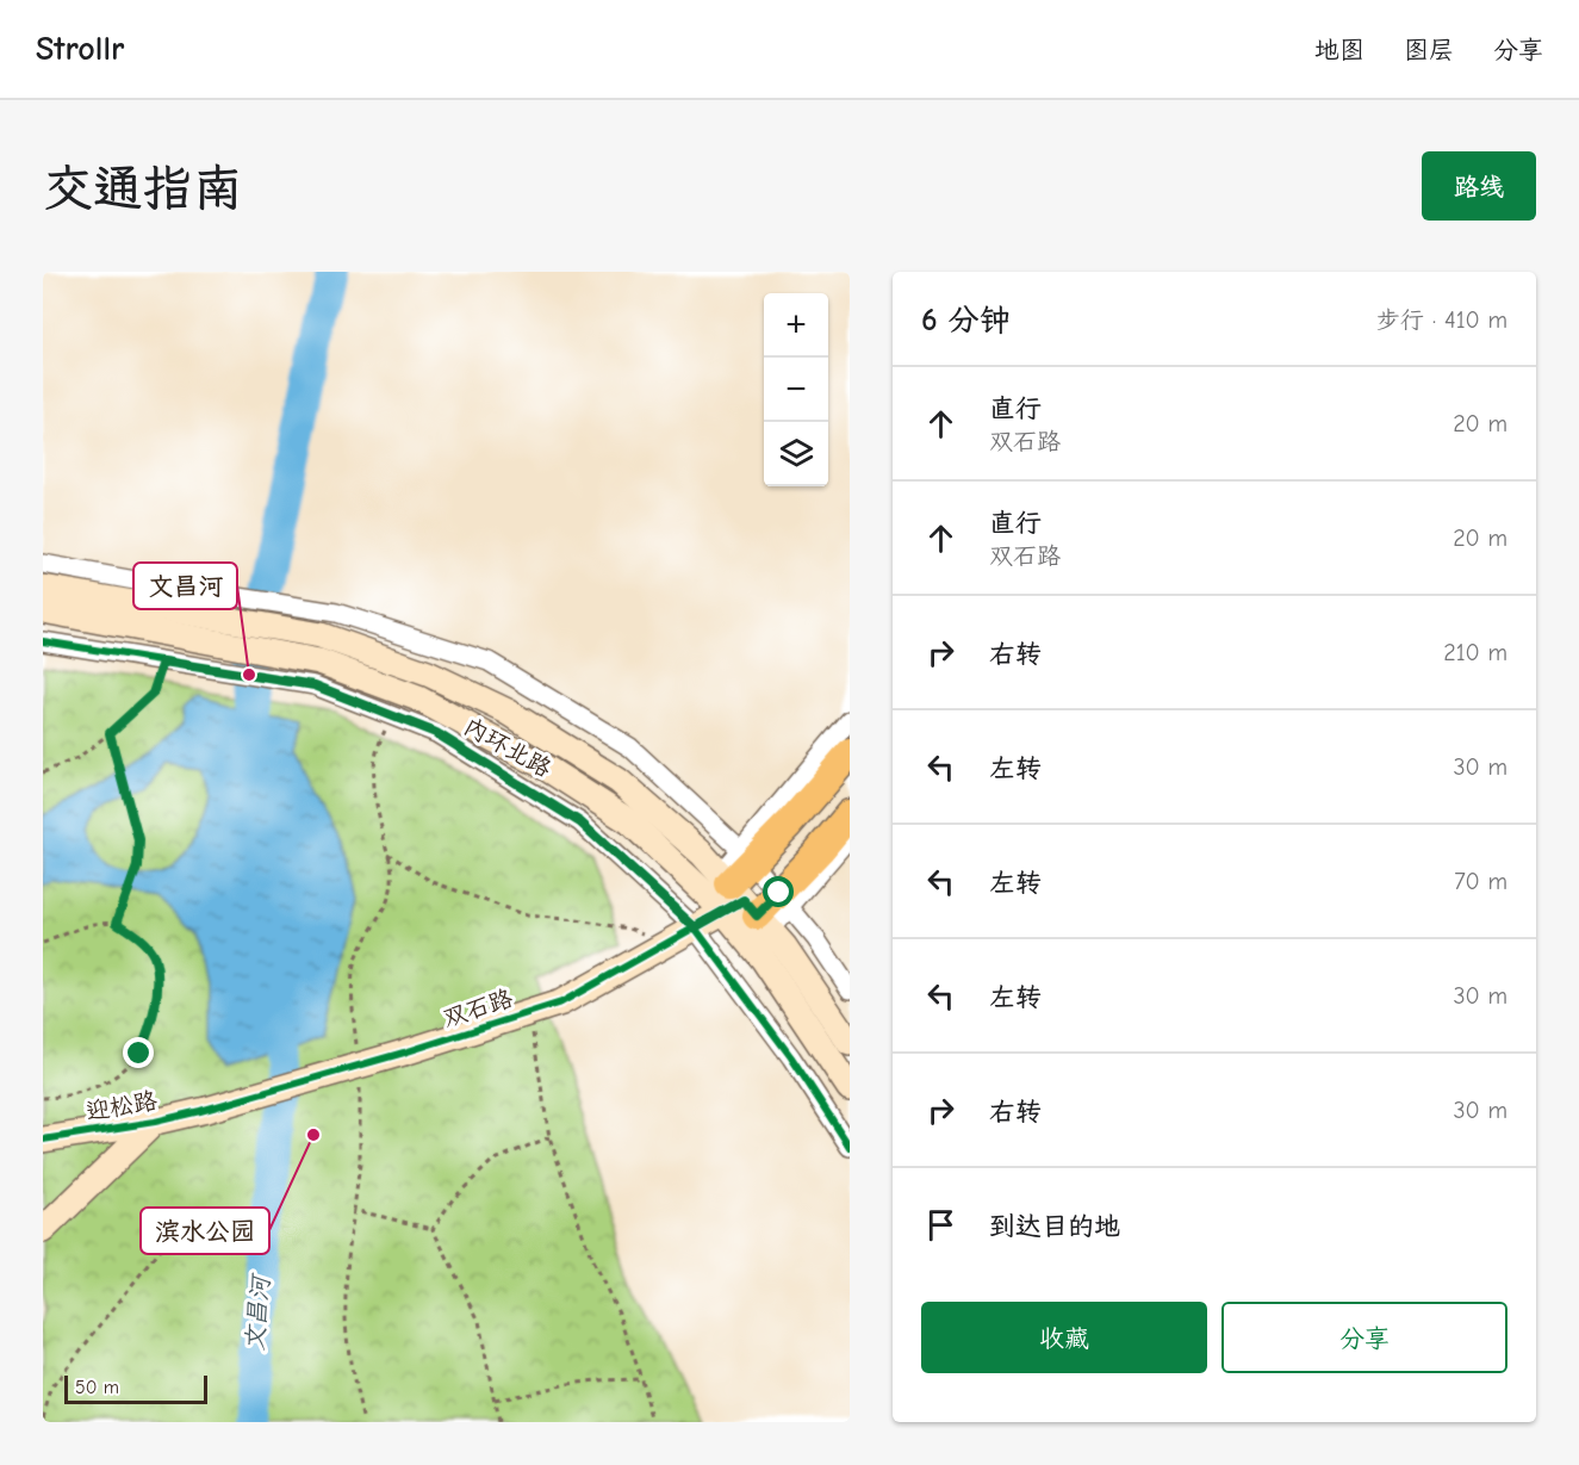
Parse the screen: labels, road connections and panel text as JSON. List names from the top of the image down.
{
  "streets": {
    "main road": ["内环北路", "双石路", "迎松路"]
  },
  "crossings": [
    ["内环北路", "双石路"],
    ["双石路", "迎松路"]
  ],
  "water": ["文昌河"],
  "places": ["文昌河", "滨水公园"],
  "scale_bar": "50 m",
  "page": {
    "header": "Strollr",
    "nav": ["地图", "图层", "分享"],
    "buttons": [
      "路线",
      ["收藏", "分享"]
    ],
    "title": "交通指南",
    "heading": ["6 分钟", "步行 · 410 m"],
    "map_buttons": ["+", "−"],
    "list": [
      ["直行", "双石路", "20 m"],
      ["直行", "双石路", "20 m"],
      ["右转", "210 m"],
      ["左转", "30 m"],
      ["左转", "70 m"],
      ["左转", "30 m"],
      ["右转", "30 m"],
      "到达目的地"
    ],
    "scale": "50 m"
  }
}
